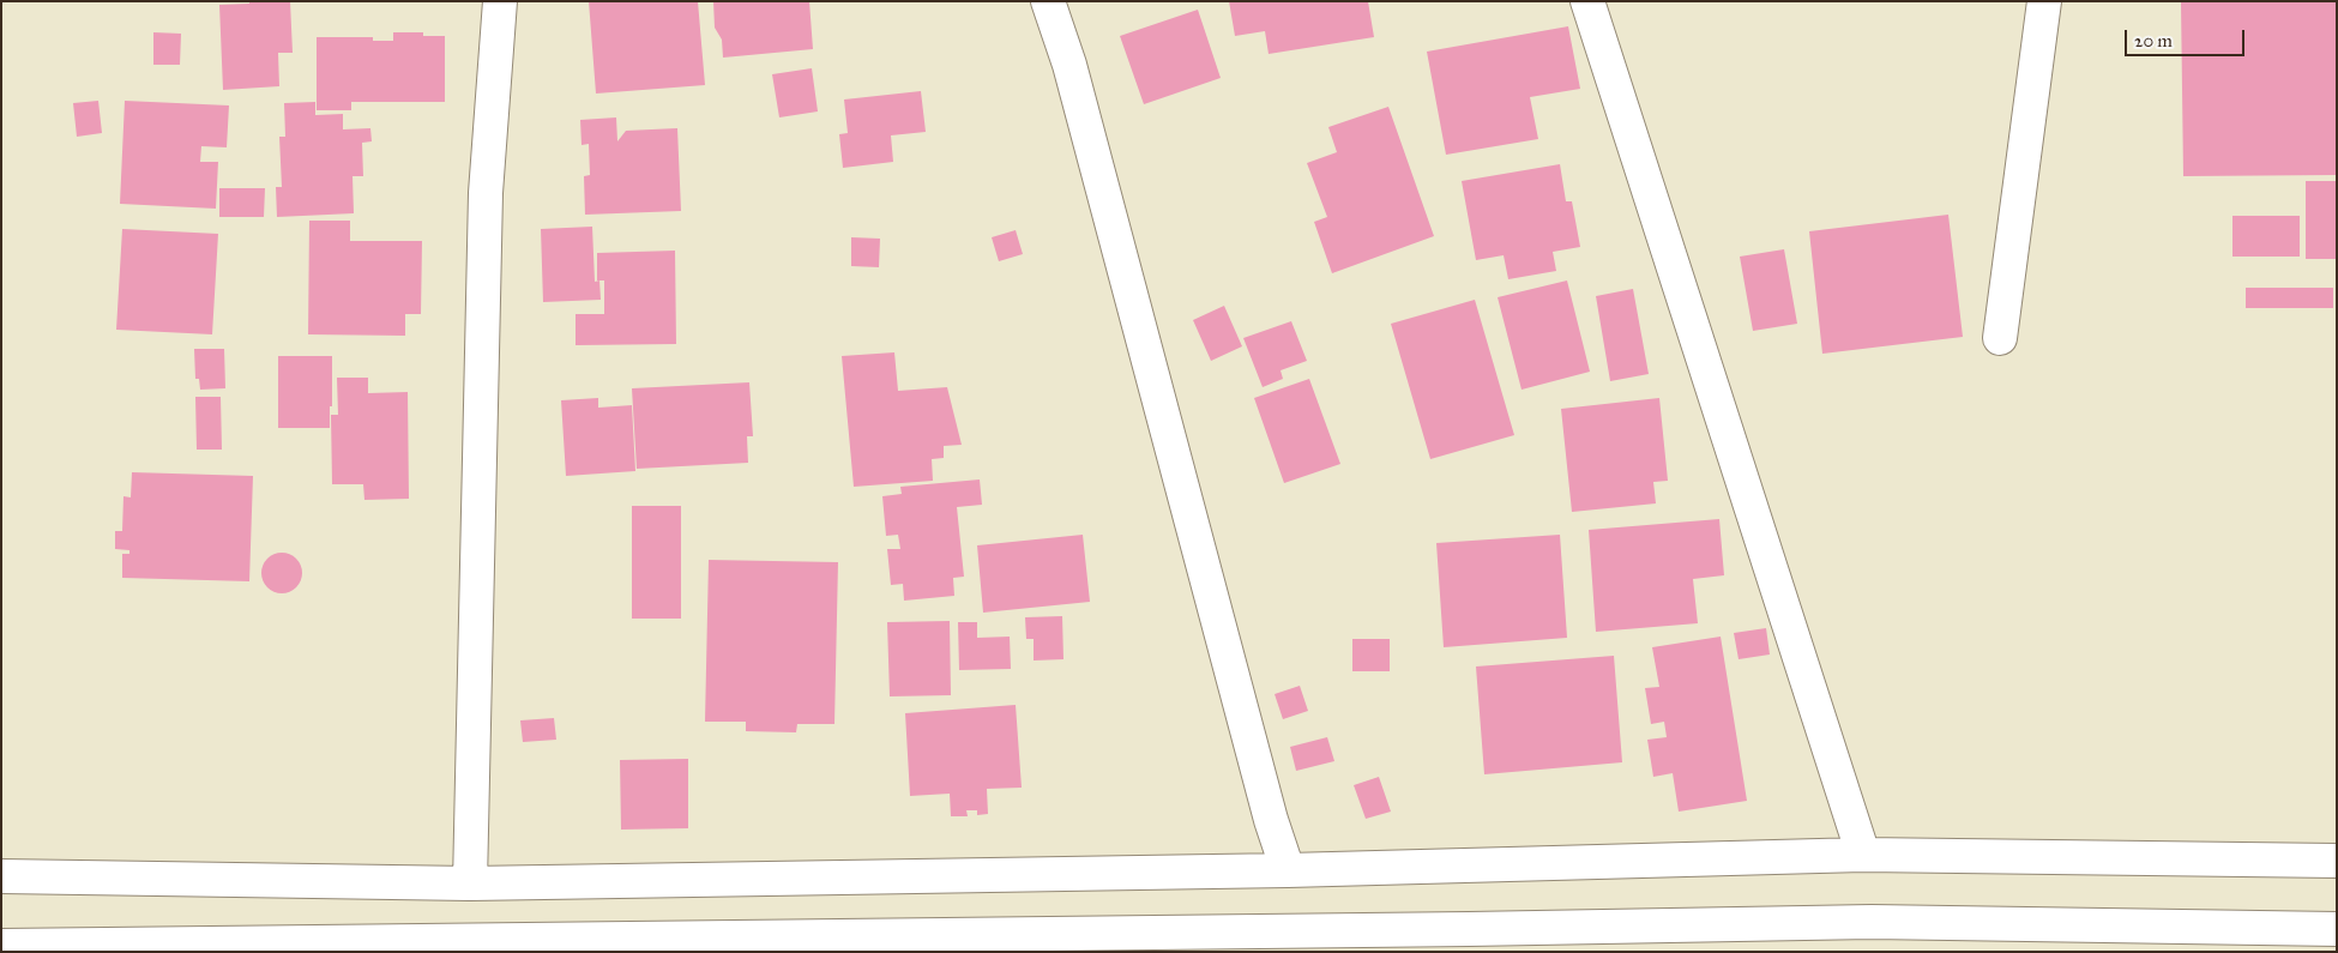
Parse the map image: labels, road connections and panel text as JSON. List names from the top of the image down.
{
  "scale_bar": "20 m"
}
